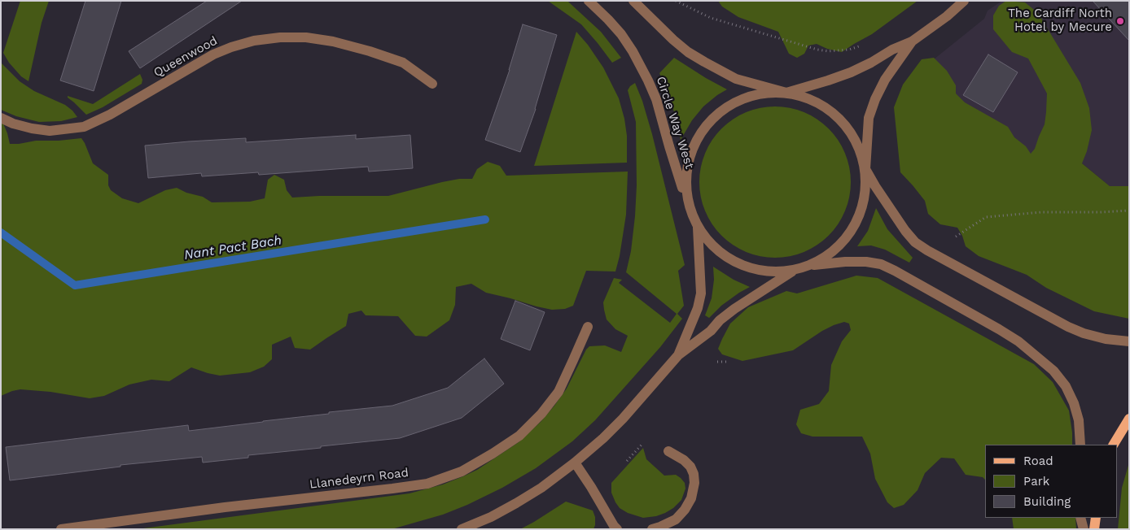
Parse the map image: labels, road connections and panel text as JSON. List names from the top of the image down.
{
  "streets": {
    "street": ["Queenwood", "Circle Way West", "Llanedeyrn Road"]
  },
  "water": ["Nant Pact Bach"],
  "places": ["The Cardiff North Hotel by Mecure"],
  "legend": ["Road", "Park", "Building"]
}
